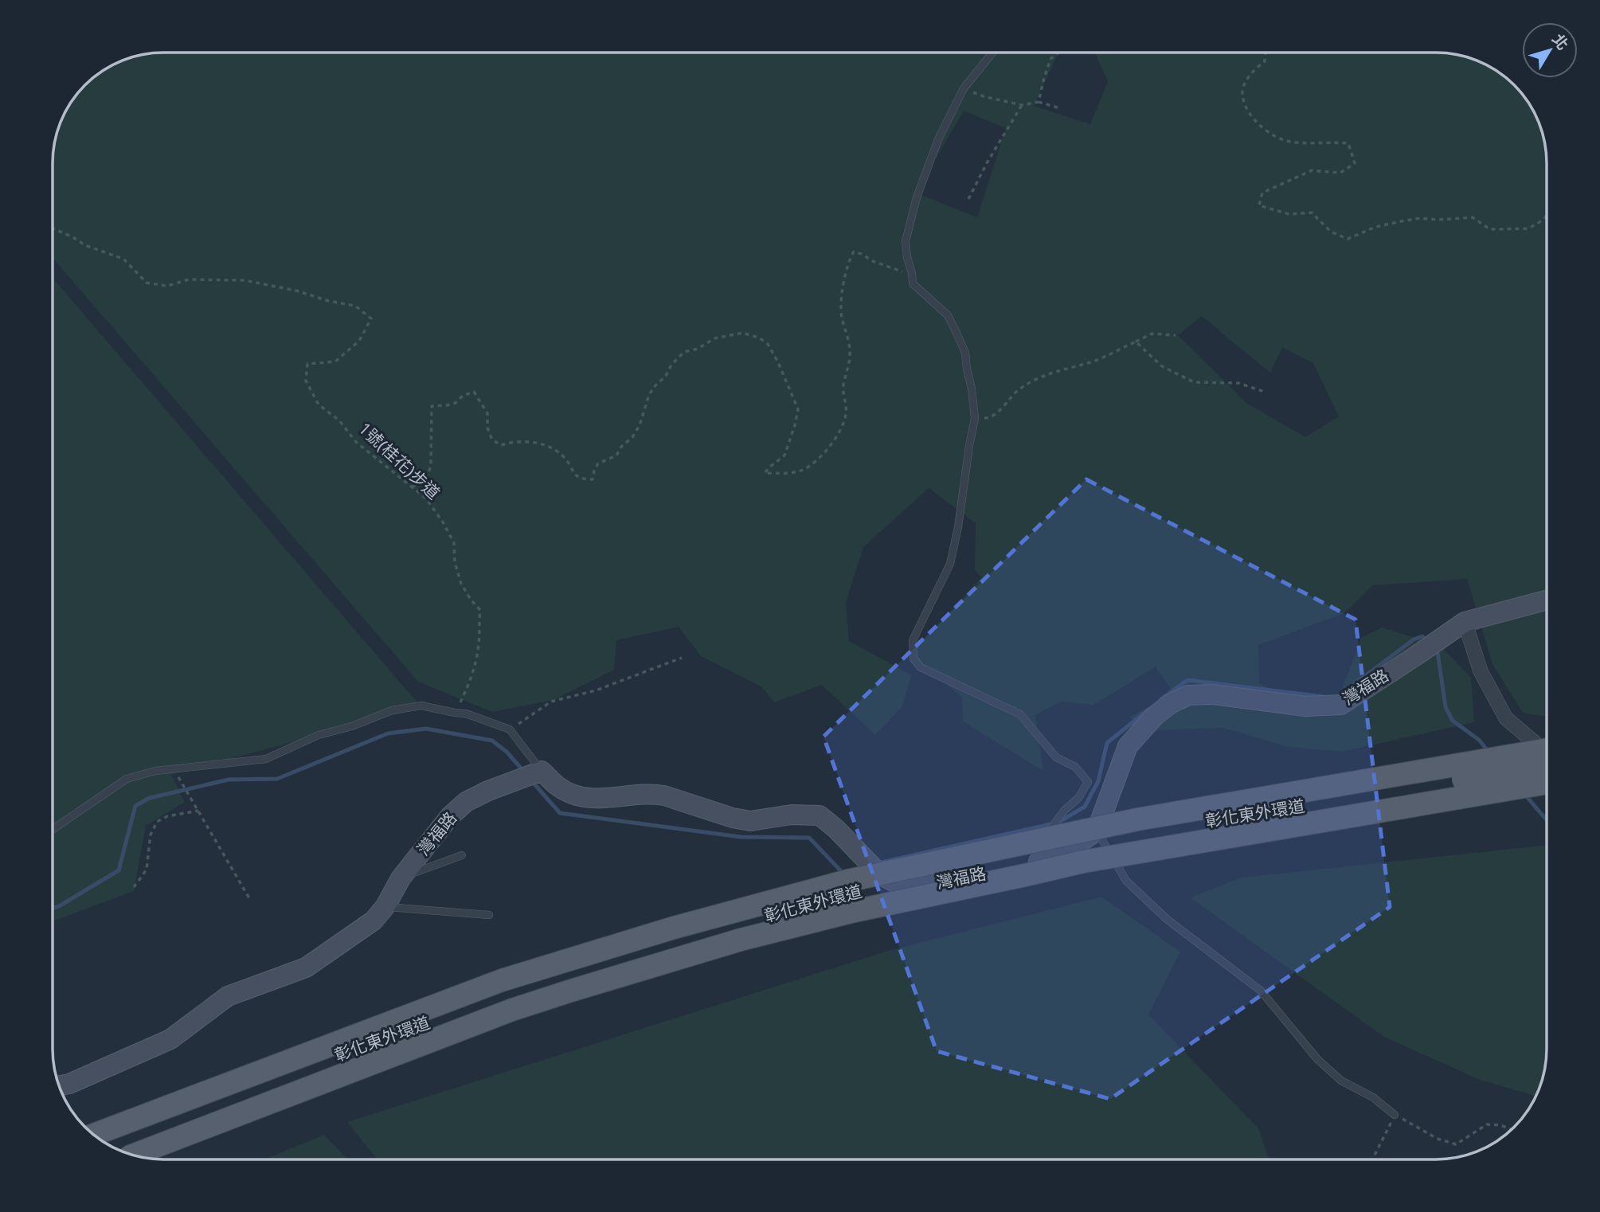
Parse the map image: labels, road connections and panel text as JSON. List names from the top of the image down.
{
  "streets": {
    "main road": ["彰化東外環道"],
    "street": ["灣福路"],
    "path": ["1號(桂花)步道"]
  },
  "north": "top right"
}
